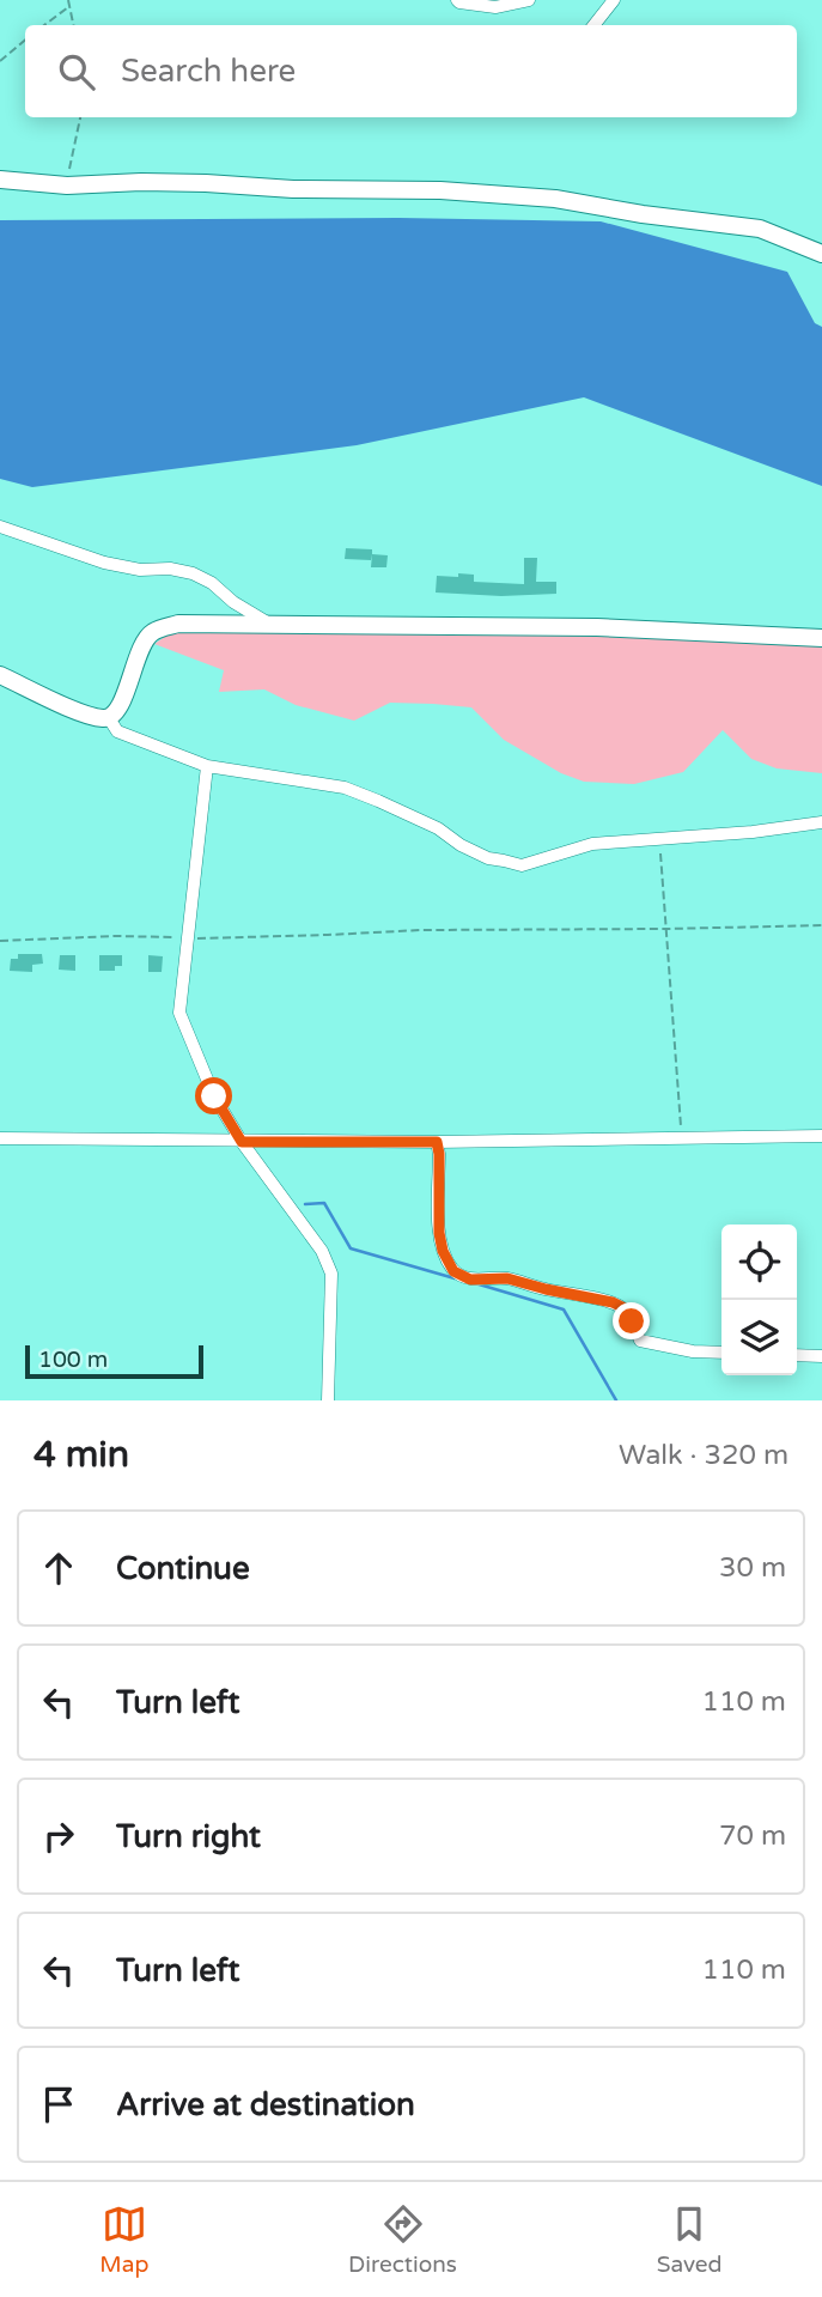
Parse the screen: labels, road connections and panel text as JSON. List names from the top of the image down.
{
  "scale_bar": "100 m",
  "page": {
    "search": "Search here",
    "scale": "100 m",
    "heading": ["4 min", "Walk · 320 m"],
    "list": [
      ["Continue", "30 m"],
      ["Turn left", "110 m"],
      ["Turn right", "70 m"],
      ["Turn left", "110 m"],
      "Arrive at destination"
    ],
    "nav": ["Map", "Directions", "Saved"]
  }
}
